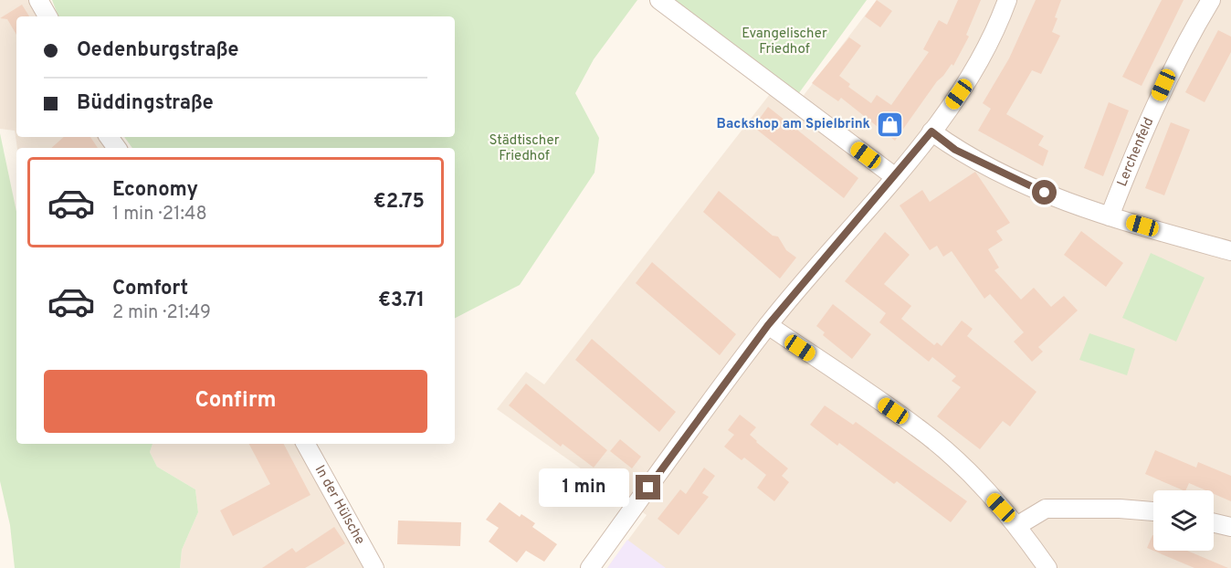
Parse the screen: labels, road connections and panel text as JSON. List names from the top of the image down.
{
  "streets": {
    "street": ["Lerchenfeld", "In der Hülsche"]
  },
  "parks": ["Evangelischer Friedhof", "Städtischer Friedhof"],
  "places": {
    "shop": ["Backshop am Spielbrink"]
  },
  "page": {
    "banner": ["Oedenburgstraße", "Büddingstraße"],
    "list": [
      {
        "name": "Economy",
        "note": "1 min · 21:48",
        "value": "€2.75"
      },
      {
        "name": "Comfort",
        "note": "2 min · 21:49",
        "value": "€3.71"
      }
    ],
    "buttons": "Confirm",
    "bubble": "1 min"
  }
}
